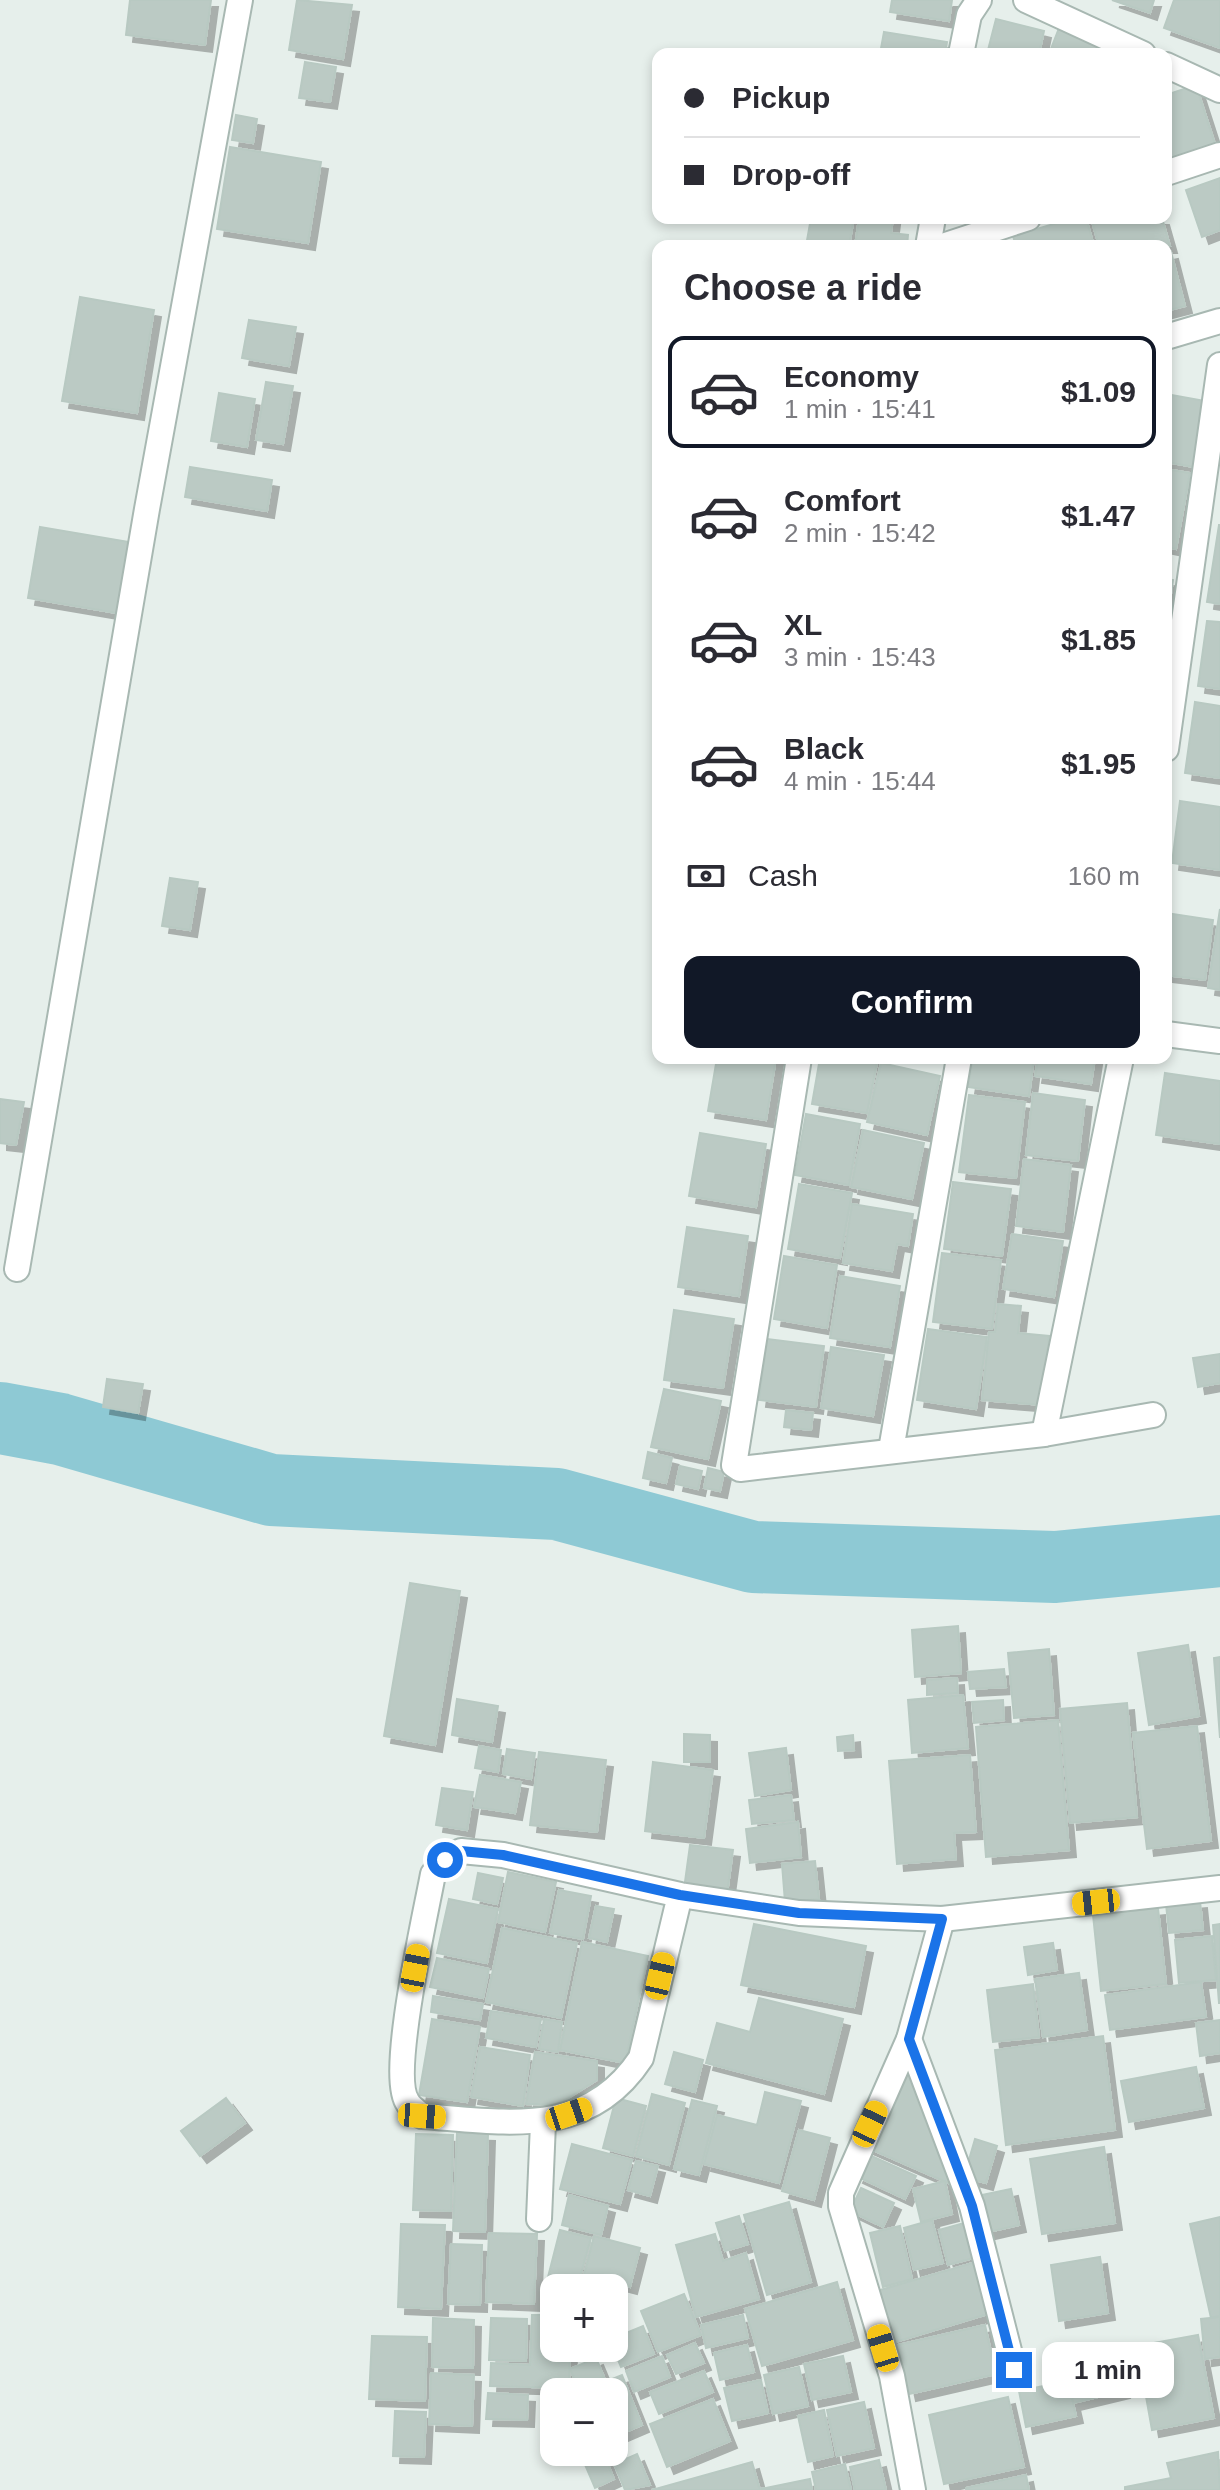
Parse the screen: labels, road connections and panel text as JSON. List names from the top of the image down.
{
  "page": {
    "banner": ["Pickup", "Drop-off"],
    "heading": "Choose a ride",
    "list": [
      {
        "name": "Economy",
        "note": "1 min · 15:41",
        "value": "$1.09"
      },
      {
        "name": "Comfort",
        "note": "2 min · 15:42",
        "value": "$1.47"
      },
      {
        "name": "XL",
        "note": "3 min · 15:43",
        "value": "$1.85"
      },
      {
        "name": "Black",
        "note": "4 min · 15:44",
        "value": "$1.95"
      }
    ],
    "pay": ["Cash", "160 m"],
    "buttons": "Confirm",
    "map_buttons": ["+", "−"],
    "bubble": "1 min"
  }
}
